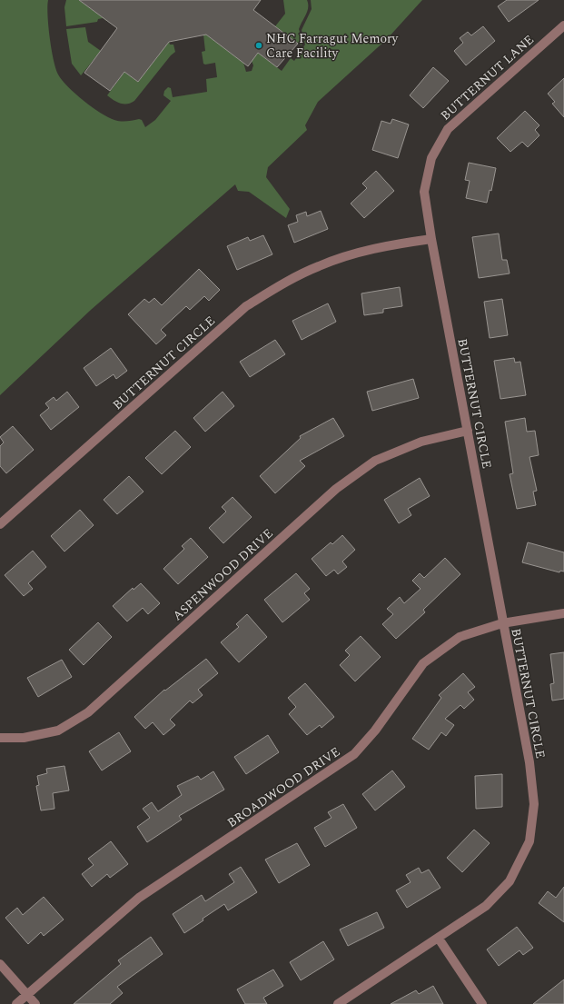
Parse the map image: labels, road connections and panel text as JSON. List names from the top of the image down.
{
  "streets": {
    "street": [
      "BUTTERNUT LANE",
      "BUTTERNUT CIRCLE",
      "ASPENWOOD DRIVE",
      "BROADWOOD DRIVE"
    ]
  },
  "crossings": [
    ["BUTTERNUT LANE", "BUTTERNUT CIRCLE"],
    ["BUTTERNUT CIRCLE", "ASPENWOOD DRIVE"],
    ["BUTTERNUT CIRCLE", "BROADWOOD DRIVE"]
  ],
  "places": ["NHC Farragut Memory Care Facility"]
}
